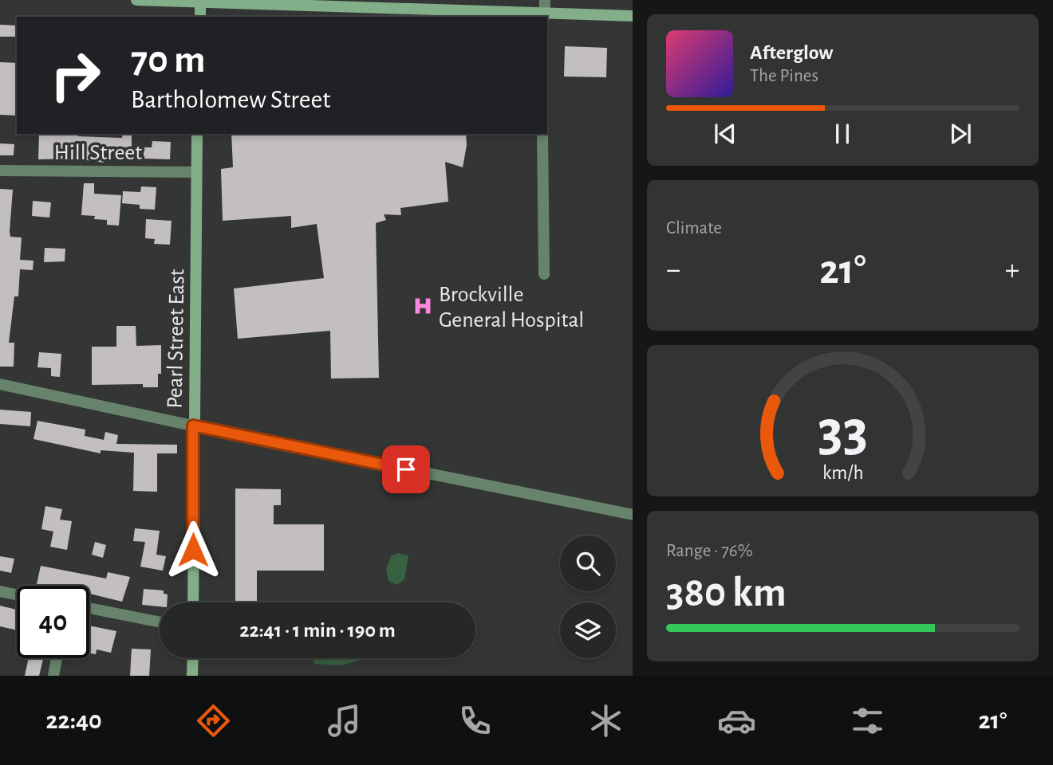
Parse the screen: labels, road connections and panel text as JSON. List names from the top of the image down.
{
  "streets": {
    "street": ["Hill Street", "Pearl Street East"]
  },
  "crossings": [
    ["Hill Street", "Pearl Street East"]
  ],
  "places": {
    "hospital": ["Brockville General Hospital"]
  },
  "page": {
    "turn": ["70 m", "Bartholomew Street"],
    "song": ["Afterglow", "The Pines"],
    "tile": [
      "Climate",
      ["Range · 76%", "380 km"]
    ],
    "heat": ["−", "21°", "+"],
    "limit": "40",
    "trip": "22:41 · 1 min · 190 m",
    "tabs": ["22:40", "21°"],
    "gauge": ["33", "km/h"]
  }
}
